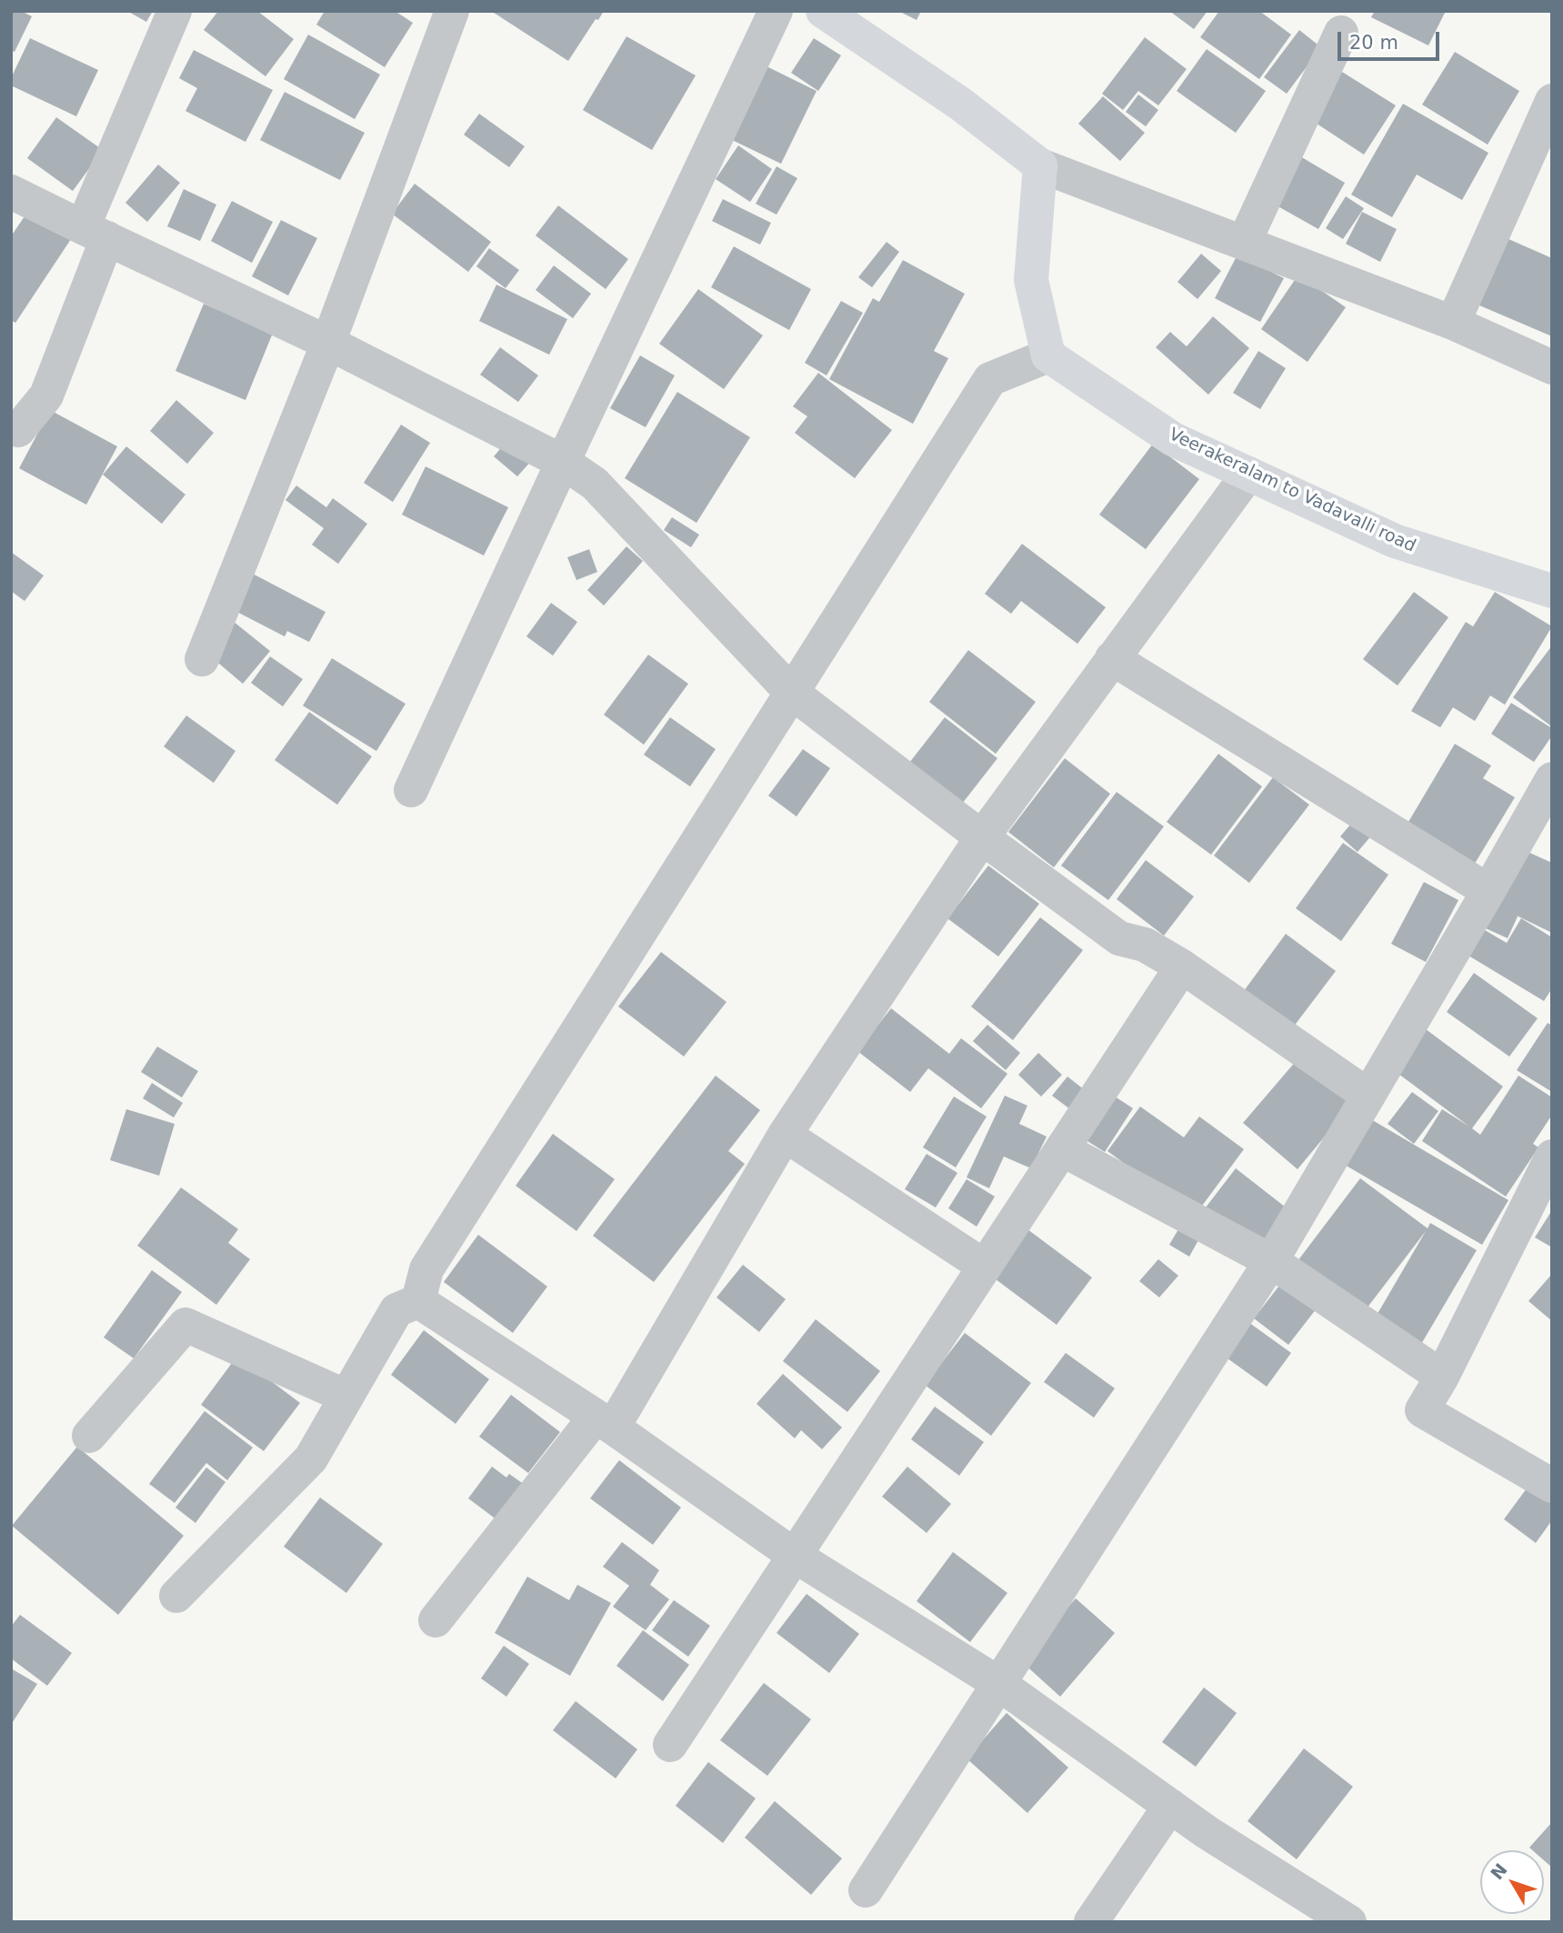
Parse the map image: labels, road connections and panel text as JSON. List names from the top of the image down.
{
  "streets": {
    "street": ["Veerakeralam to Vadavalli road"]
  },
  "scale_bar": "20 m",
  "north": "top left"
}
